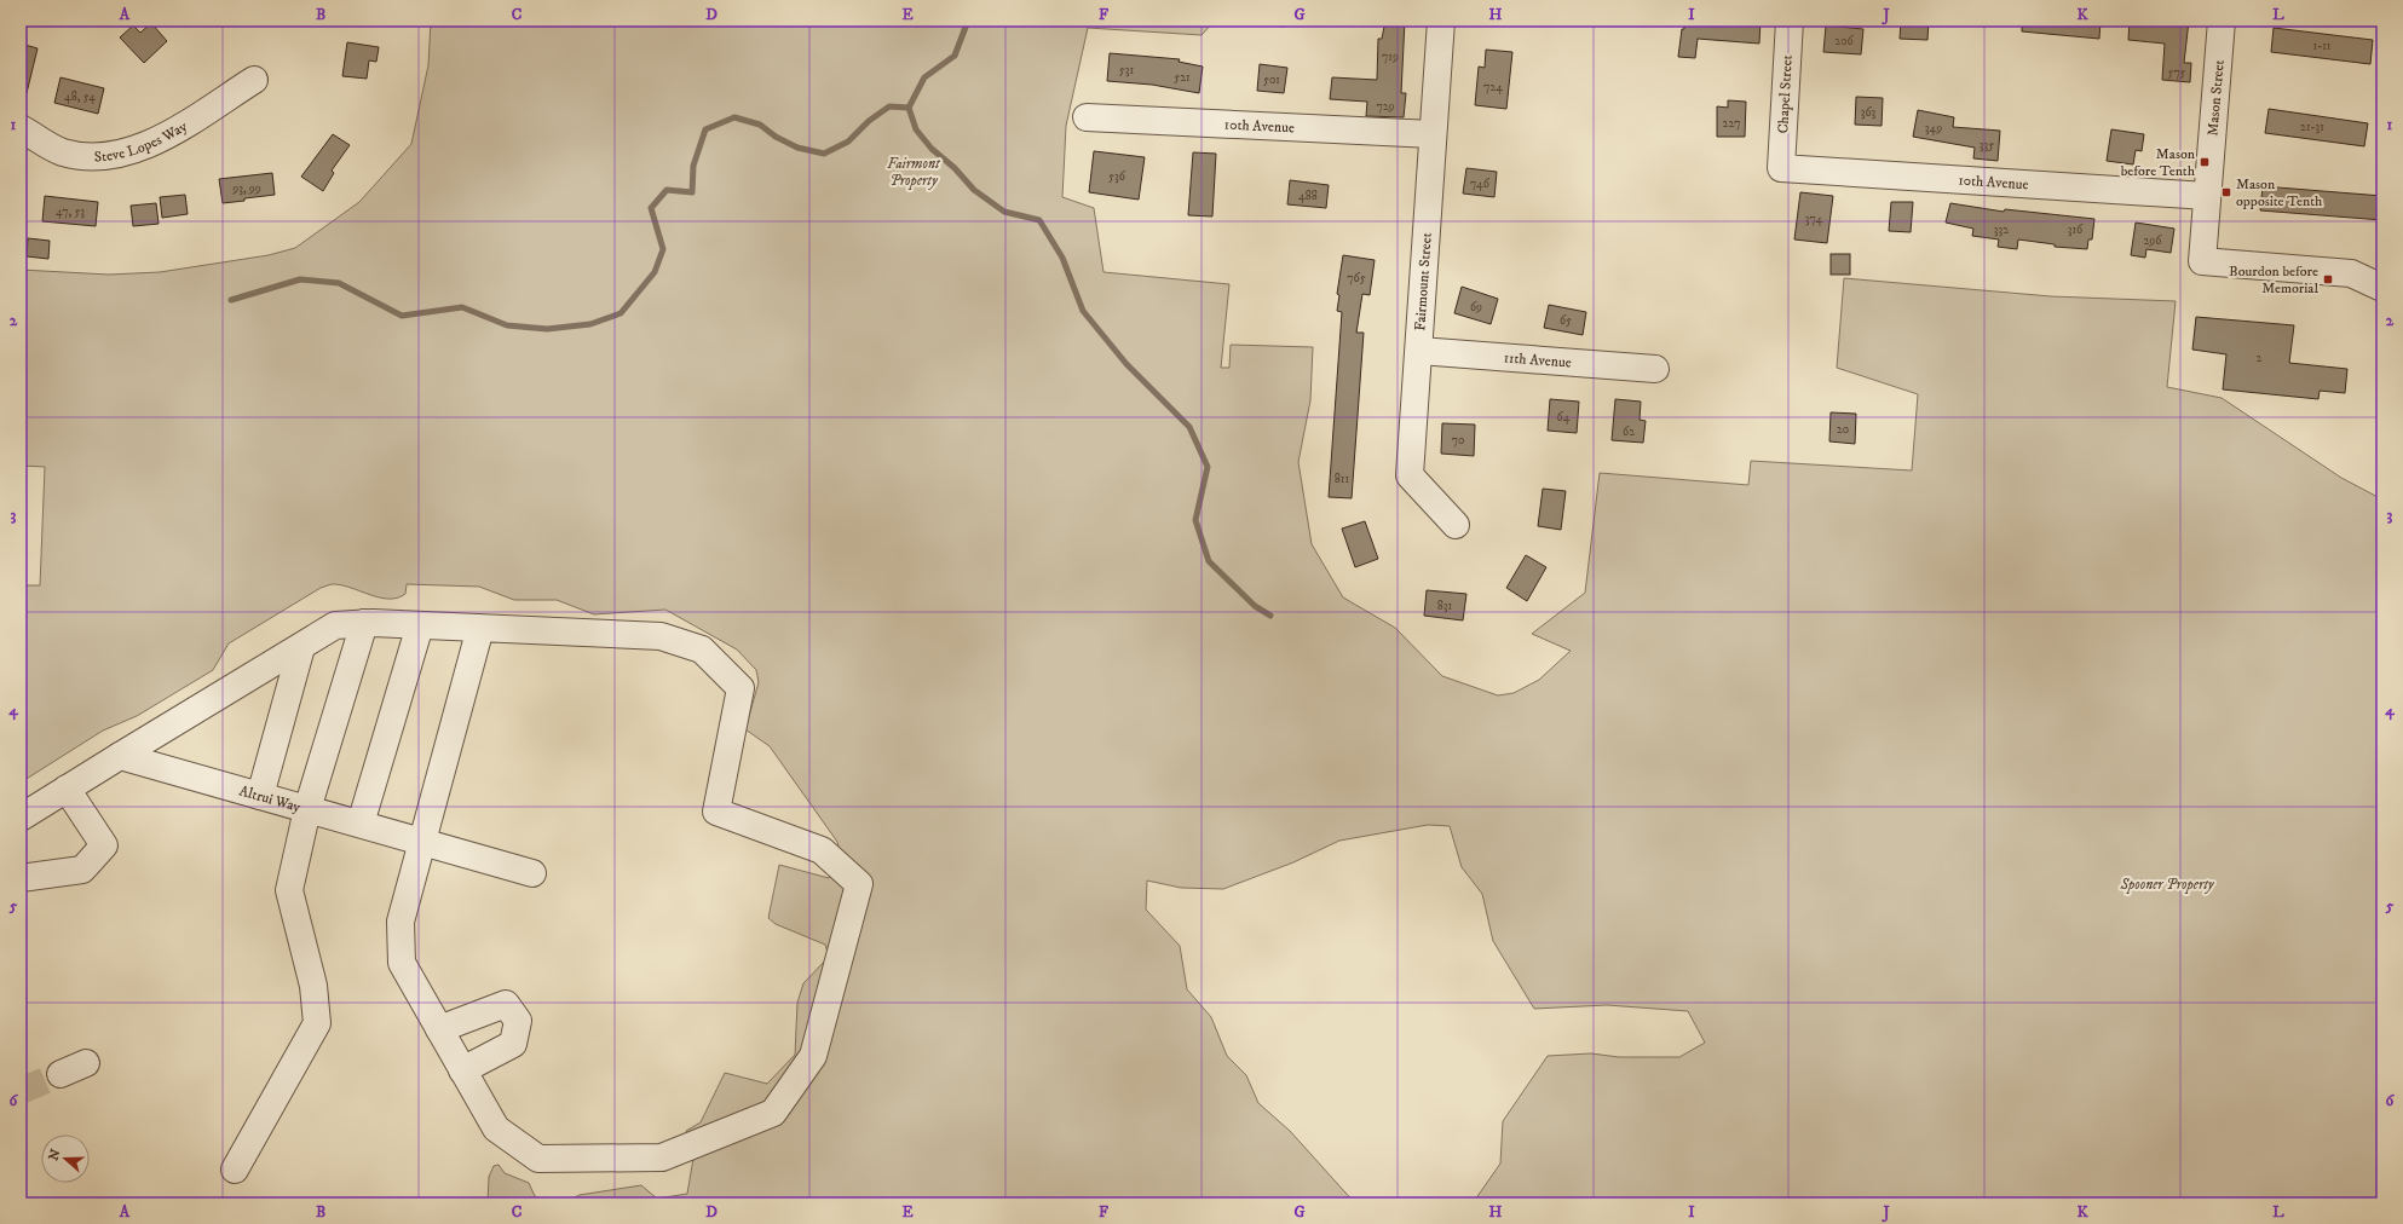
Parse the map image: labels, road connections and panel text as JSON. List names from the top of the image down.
{
  "streets": {
    "street": [
      "Chapel Street",
      "Mason Street",
      "10th Avenue",
      "Steve Lopes Way",
      "Fairmount Street",
      "11th Avenue",
      "Altrui Way"
    ]
  },
  "crossings": [
    ["Chapel Street", "10th Avenue"],
    ["Mason Street", "10th Avenue"],
    ["10th Avenue", "Fairmount Street"],
    ["Fairmount Street", "11th Avenue"]
  ],
  "parks": ["Fairmont Property", "Spooner Property"],
  "places": {
    "transit": ["Mason before Tenth", "Mason opposite Tenth", "Bourdon before Memorial"]
  },
  "house_numbers": [
    "206",
    "1-11",
    "719",
    "531",
    "575",
    "521",
    "501",
    "724",
    "48, 54",
    "729",
    "363",
    "227",
    "21-31",
    "349",
    "335",
    "536",
    "746",
    "93, 99",
    "488",
    "47, 53",
    "374",
    "332",
    "316",
    "296",
    "765",
    "69",
    "65",
    "2",
    "64",
    "20",
    "62",
    "70",
    "811",
    "831"
  ],
  "north": "left",
  "grid": {
    "columns": [
      "A",
      "B",
      "C",
      "D",
      "E",
      "F",
      "G",
      "H",
      "I",
      "J",
      "K",
      "L"
    ],
    "rows": [
      "1",
      "2",
      "3",
      "4",
      "5",
      "6"
    ]
  }
}
